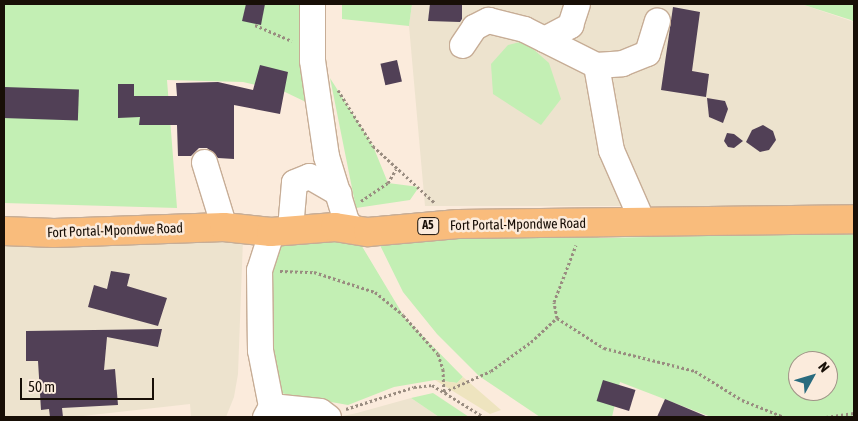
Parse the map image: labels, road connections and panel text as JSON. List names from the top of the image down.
{
  "streets": {
    "highway": ["Fort Portal-Mpondwe Road", "A5"]
  },
  "scale_bar": "50 m",
  "north": "top right"
}
